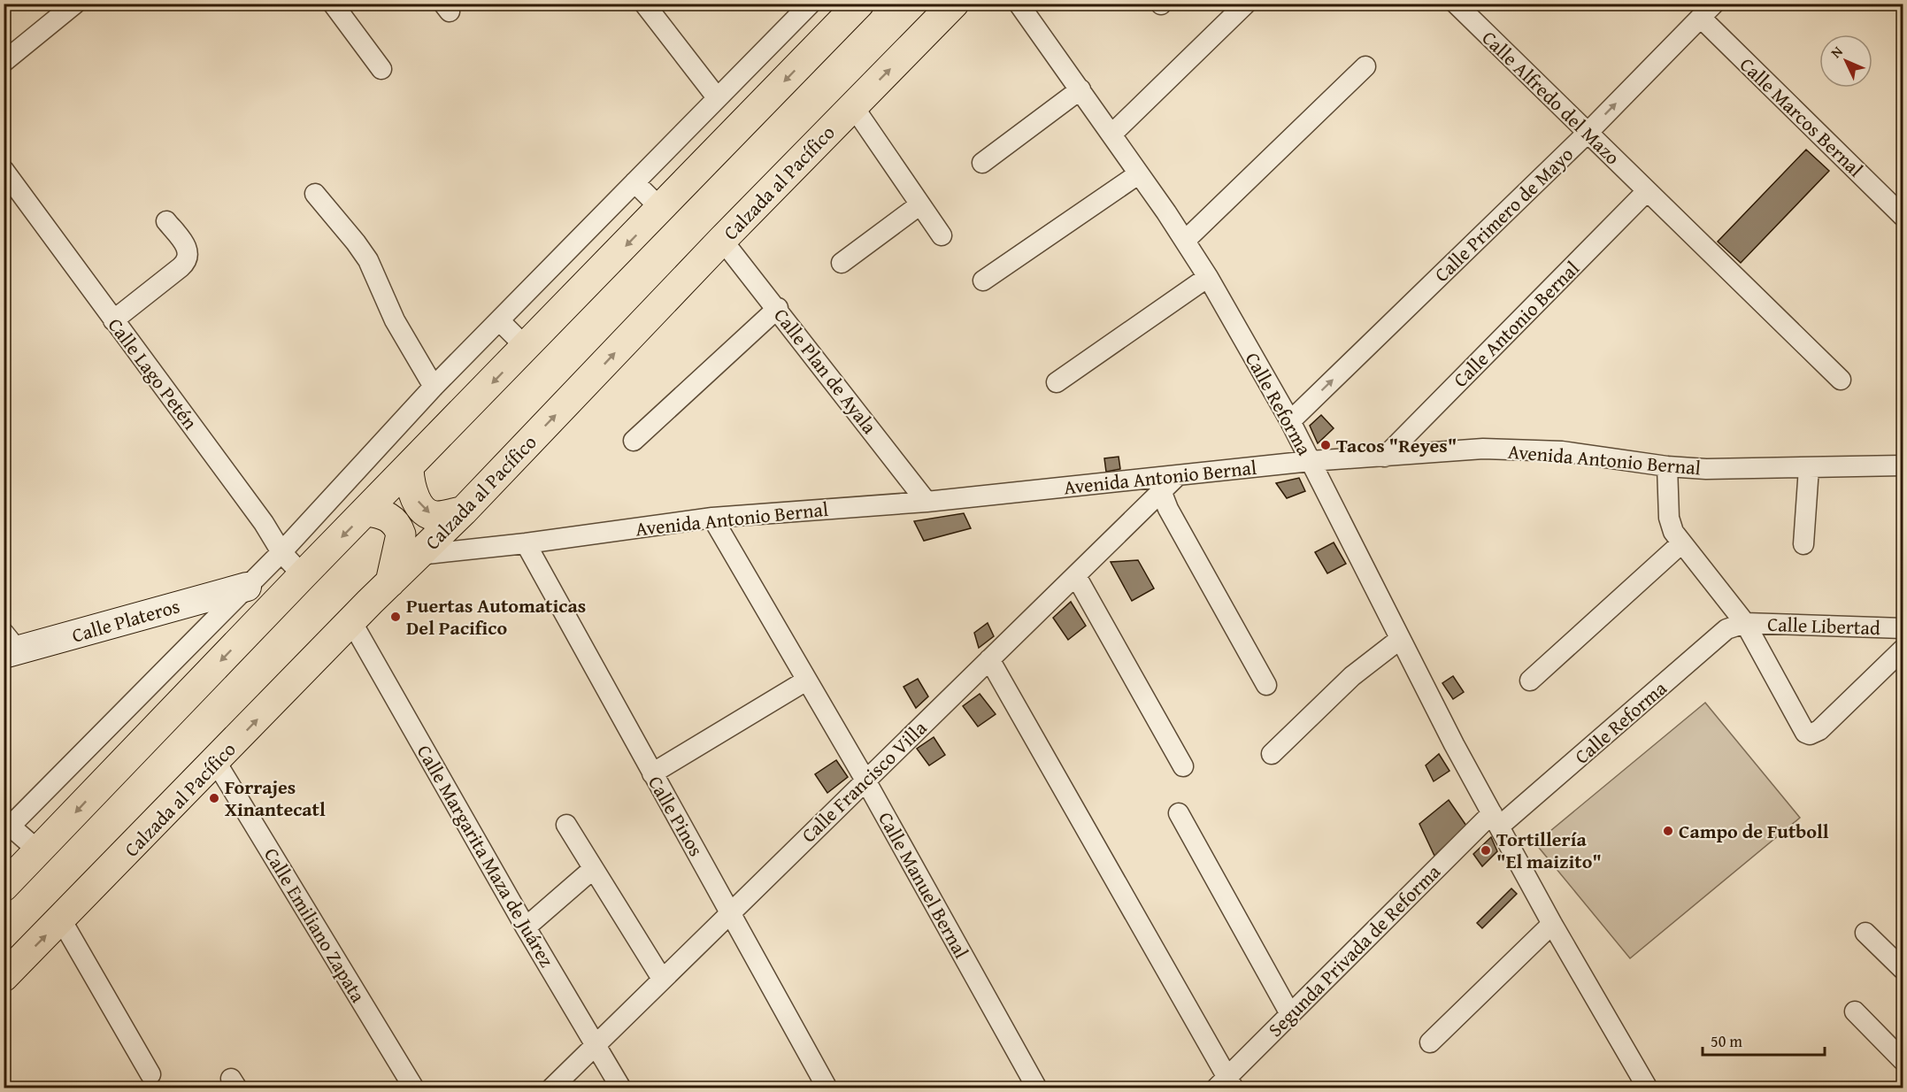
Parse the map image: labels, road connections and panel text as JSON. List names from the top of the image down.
{
  "streets": {
    "main road": ["Calzada al Pacífico", "Calle Plateros"],
    "street": [
      "Calle Alfredo del Mazo",
      "Calle Marcos Bernal",
      "Calle Primero de Mayo",
      "Calle Antonio Bernal",
      "Calle Plan de Ayala",
      "Calle Lago Petén",
      "Calle Reforma",
      "Avenida Antonio Bernal",
      "Calle Libertad",
      "Calle Francisco Villa",
      "Calle Pinos",
      "Calle Margarita Maza de Juárez",
      "Calle Manuel Bernal",
      "Calle Emiliano Zapata",
      "Segunda Privada de Reforma"
    ]
  },
  "crossings": [
    ["Calle Alfredo del Mazo", "Calle Primero de Mayo"],
    ["Calle Alfredo del Mazo", "Calle Antonio Bernal"],
    ["Calle Marcos Bernal", "Calle Primero de Mayo"],
    ["Calzada al Pacífico", "Calle Plan de Ayala"],
    ["Calzada al Pacífico", "Avenida Antonio Bernal"],
    ["Calzada al Pacífico", "Calle Margarita Maza de Juárez"],
    ["Calzada al Pacífico", "Calle Emiliano Zapata"],
    ["Calle Primero de Mayo", "Calle Reforma"],
    ["Calle Antonio Bernal", "Avenida Antonio Bernal"],
    ["Calle Plan de Ayala", "Avenida Antonio Bernal"],
    ["Calle Reforma", "Avenida Antonio Bernal"],
    ["Calle Reforma", "Calle Libertad"],
    ["Calle Reforma", "Segunda Privada de Reforma"],
    ["Avenida Antonio Bernal", "Calle Libertad"],
    ["Avenida Antonio Bernal", "Calle Francisco Villa"],
    ["Avenida Antonio Bernal", "Calle Pinos"],
    ["Avenida Antonio Bernal", "Calle Manuel Bernal"],
    ["Calle Francisco Villa", "Calle Pinos"],
    ["Calle Francisco Villa", "Calle Margarita Maza de Juárez"],
    ["Calle Francisco Villa", "Calle Manuel Bernal"]
  ],
  "one_way": ["Calle Primero de Mayo"],
  "places": [
    "Tacos \"Reyes\"",
    "Puertas Automaticas Del Pacifico",
    "Forrajes Xinantecatl",
    "Campo de Futboll",
    "Tortillería \"El maizito\""
  ],
  "scale_bar": "50 m",
  "north": "top left"
}
